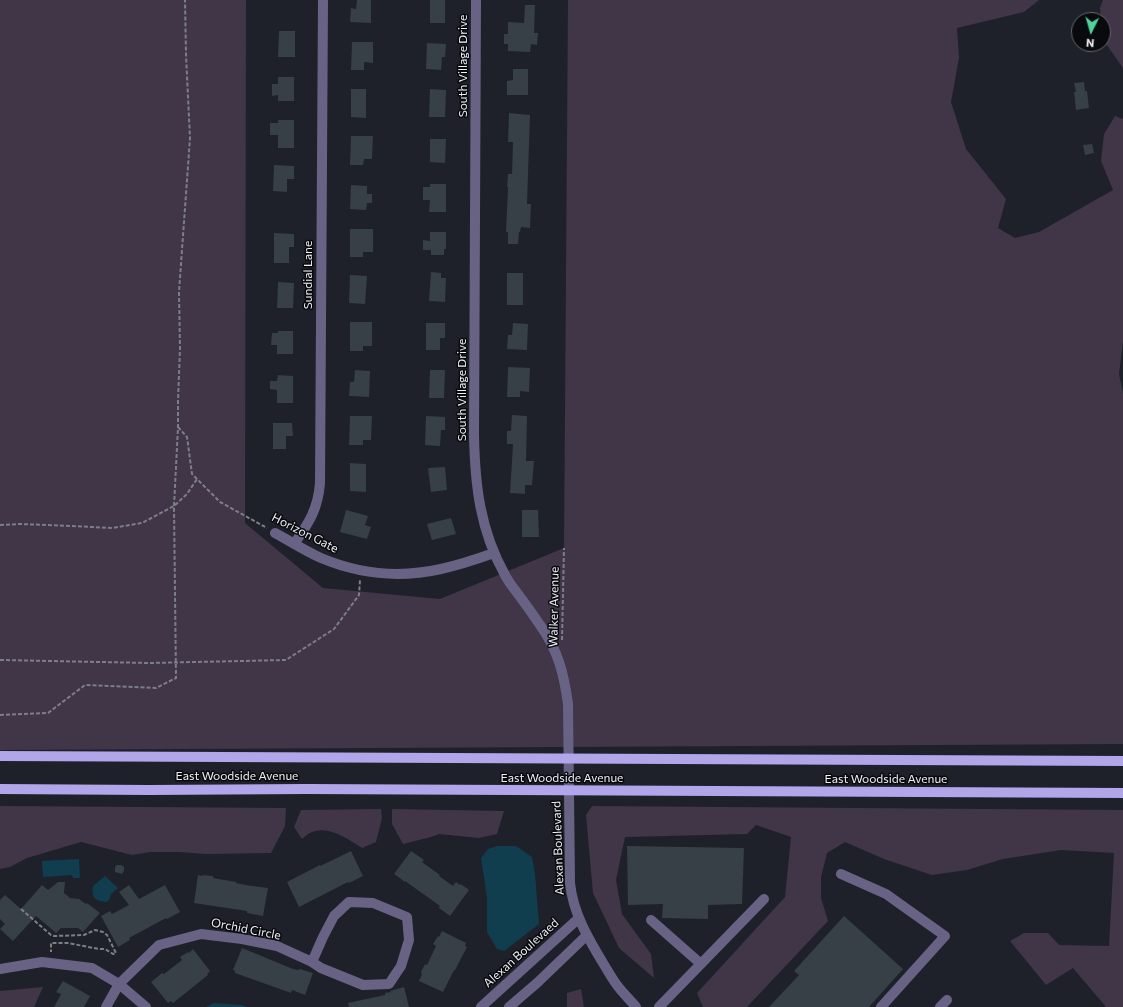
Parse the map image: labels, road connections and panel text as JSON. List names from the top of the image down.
{
  "streets": {
    "main road": ["East Woodside Avenue"],
    "street": [
      "South Village Drive",
      "Sundial Lane",
      "Horizon Gate",
      "Alexan Boulevard",
      "Orchid Circle",
      "Alexan Boulevaed"
    ],
    "path": ["Walker Avenue"]
  },
  "crossings": [
    ["South Village Drive", "Horizon Gate"],
    ["South Village Drive", "East Woodside Avenue"],
    ["South Village Drive", "Alexan Boulevard"],
    ["Sundial Lane", "Horizon Gate"],
    ["East Woodside Avenue", "Alexan Boulevard"],
    ["Alexan Boulevard", "Alexan Boulevaed"]
  ],
  "north": "bottom"
}
